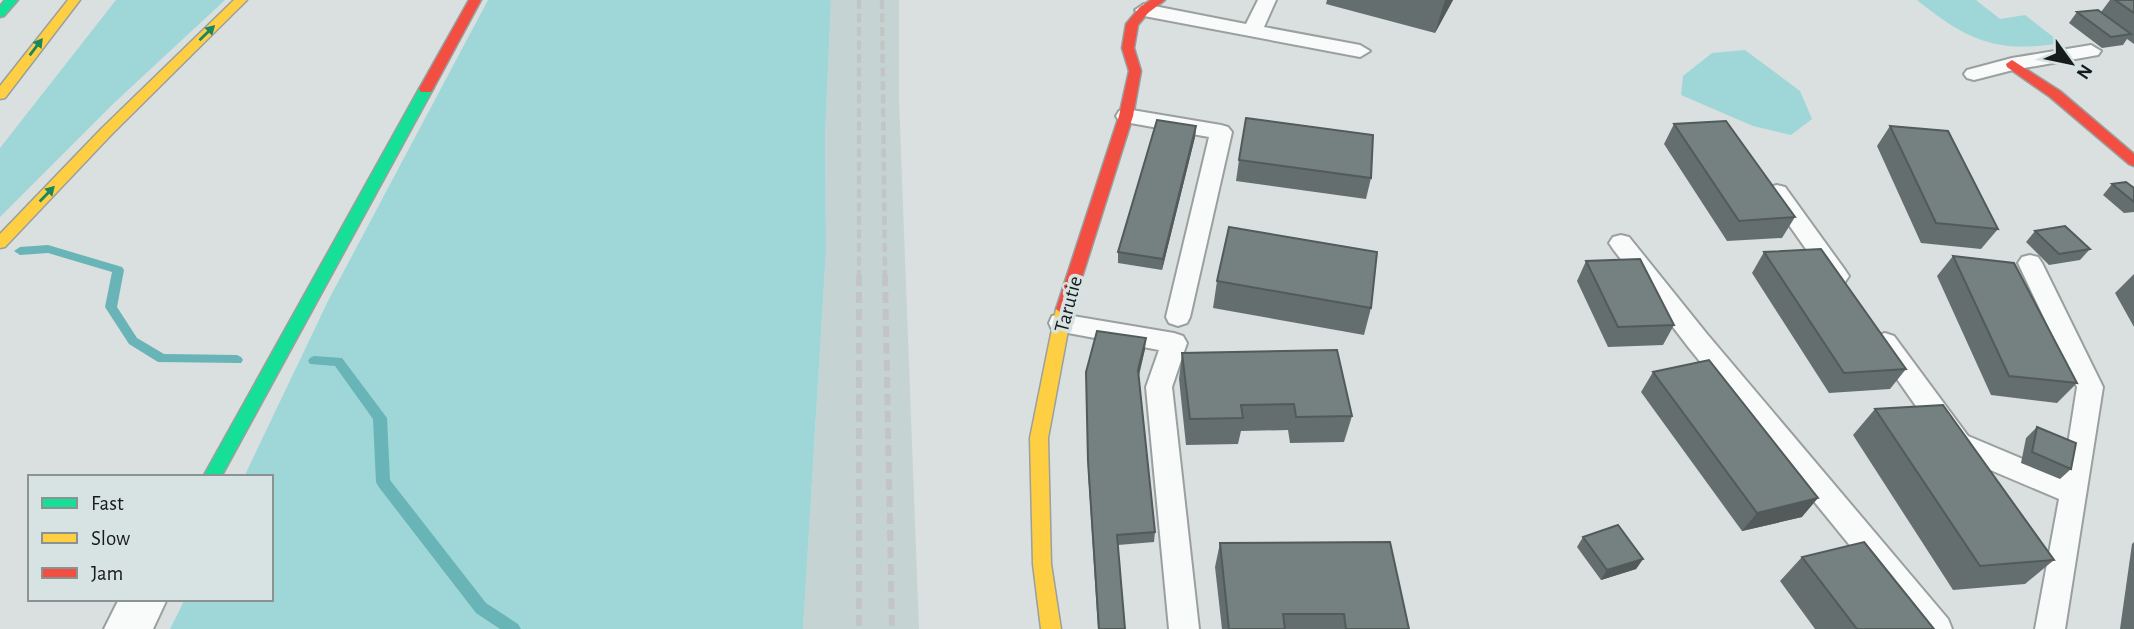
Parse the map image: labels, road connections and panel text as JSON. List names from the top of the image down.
{
  "streets": {
    "main road": ["Tarutie"]
  },
  "legend": ["Fast", "Slow", "Jam"],
  "north": "bottom right"
}
